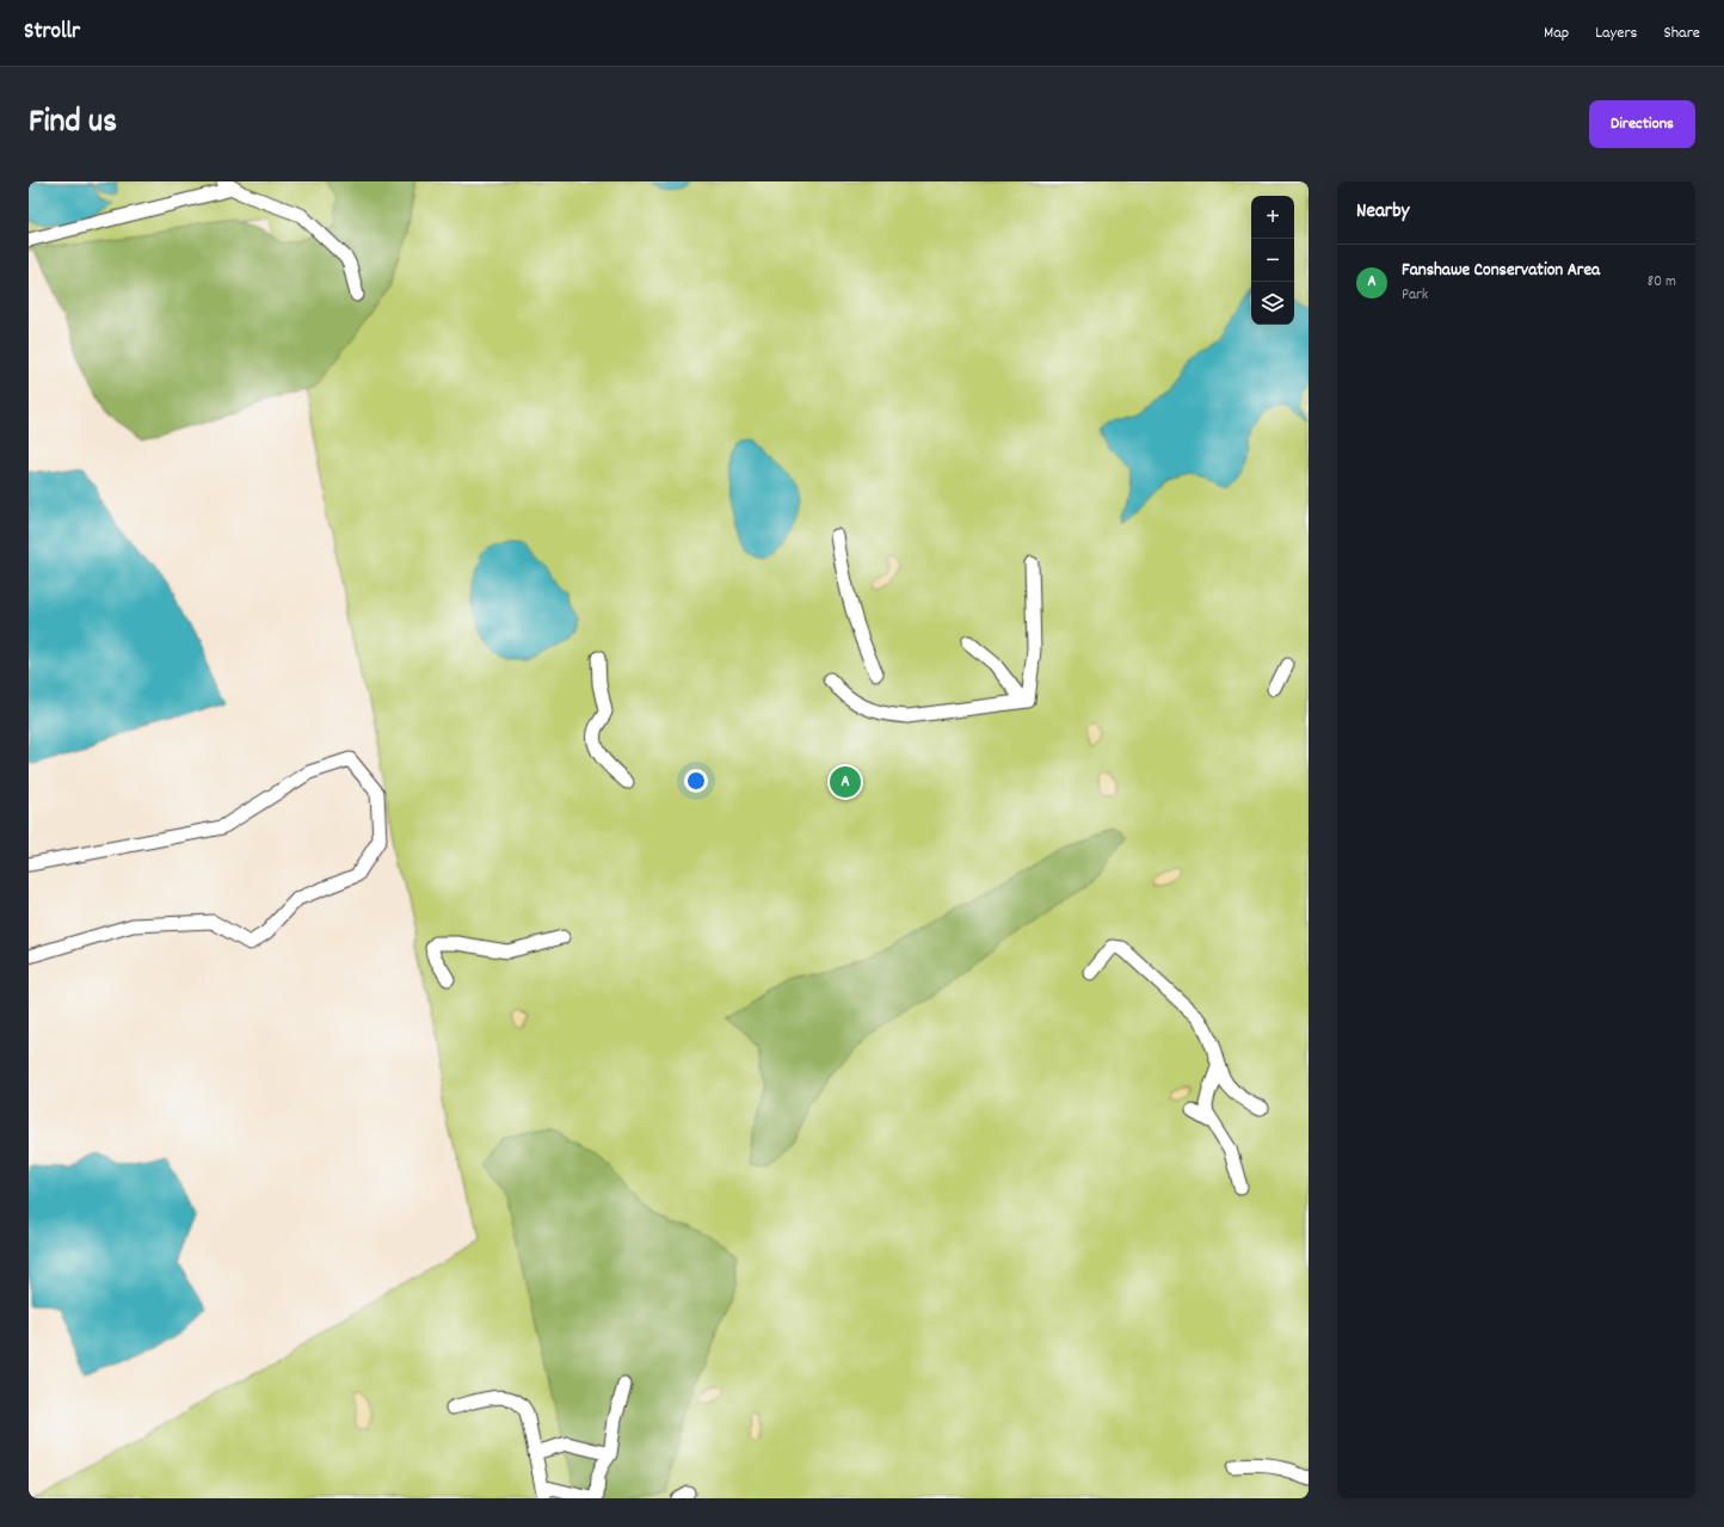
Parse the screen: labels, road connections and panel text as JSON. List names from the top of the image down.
{
  "page": {
    "header": "Strollr",
    "nav": ["Map", "Layers", "Share"],
    "title": "Find us",
    "buttons": "Directions",
    "heading": "Nearby",
    "map_buttons": ["+", "−"],
    "list": [
      {
        "mark": "A",
        "name": "Fanshawe Conservation Area",
        "note": "Park",
        "value": "80 m"
      }
    ],
    "pins": "A"
  }
}
